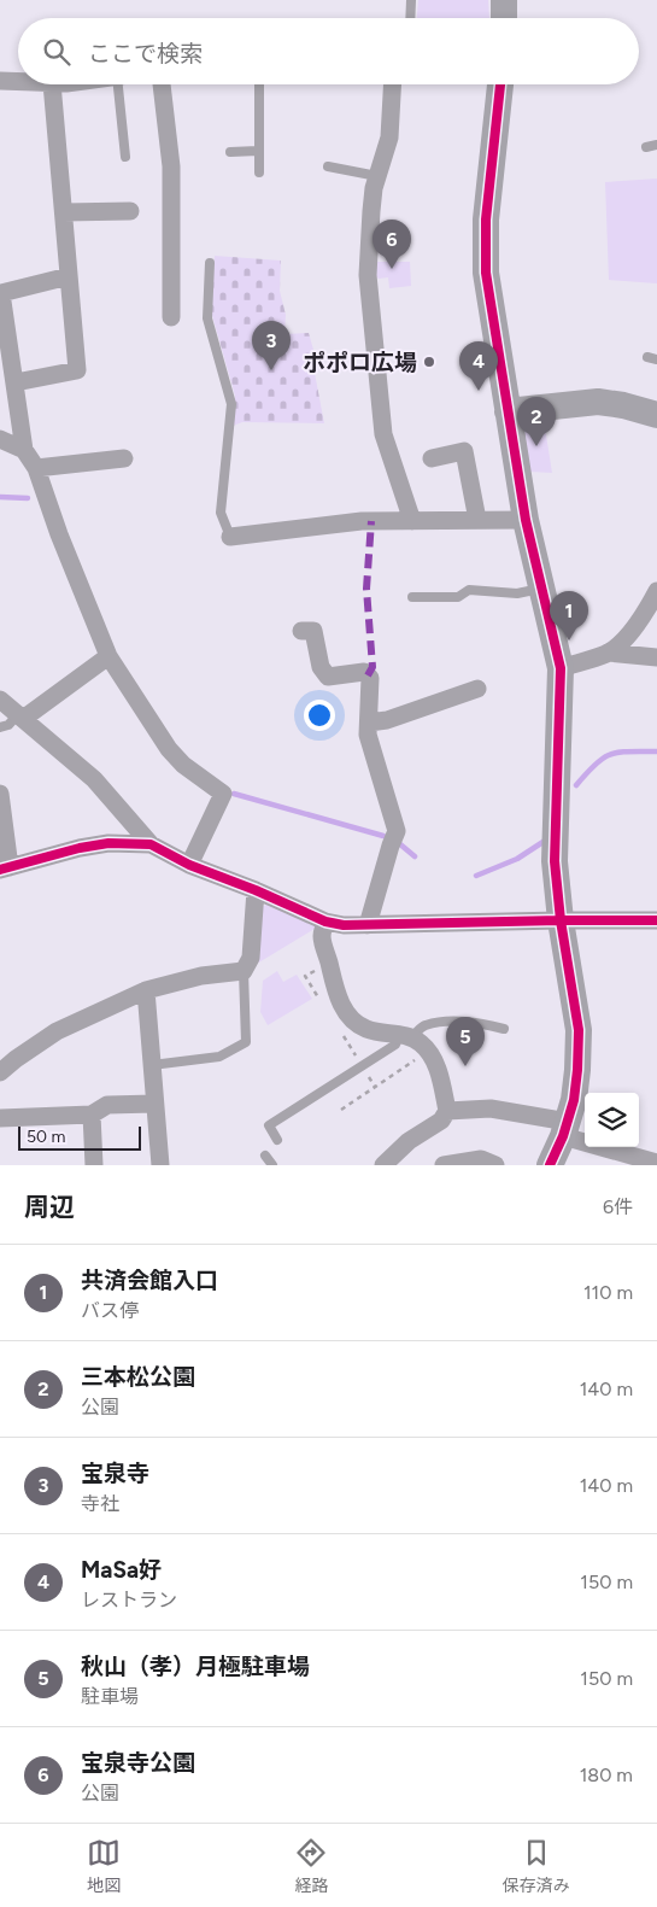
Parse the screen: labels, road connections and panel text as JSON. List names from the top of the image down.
{
  "places": ["ポポロ広場"],
  "scale_bar": "50 m",
  "page": {
    "search": "ここで検索",
    "pins": [
      "6",
      "3",
      "4",
      "2",
      "1",
      "5"
    ],
    "scale": "50 m",
    "heading": ["周辺", "6件"],
    "list": [
      {
        "mark": "1",
        "name": "共済会館入口",
        "note": "バス停",
        "value": "110 m"
      },
      {
        "mark": "2",
        "name": "三本松公園",
        "note": "公園",
        "value": "140 m"
      },
      {
        "mark": "3",
        "name": "宝泉寺",
        "note": "寺社",
        "value": "140 m"
      },
      {
        "mark": "4",
        "name": "MaSa好",
        "note": "レストラン",
        "value": "150 m"
      },
      {
        "mark": "5",
        "name": "秋山（孝）月極駐車場",
        "note": "駐車場",
        "value": "150 m"
      },
      {
        "mark": "6",
        "name": "宝泉寺公園",
        "note": "公園",
        "value": "180 m"
      }
    ],
    "nav": ["地図", "経路", "保存済み"]
  }
}
